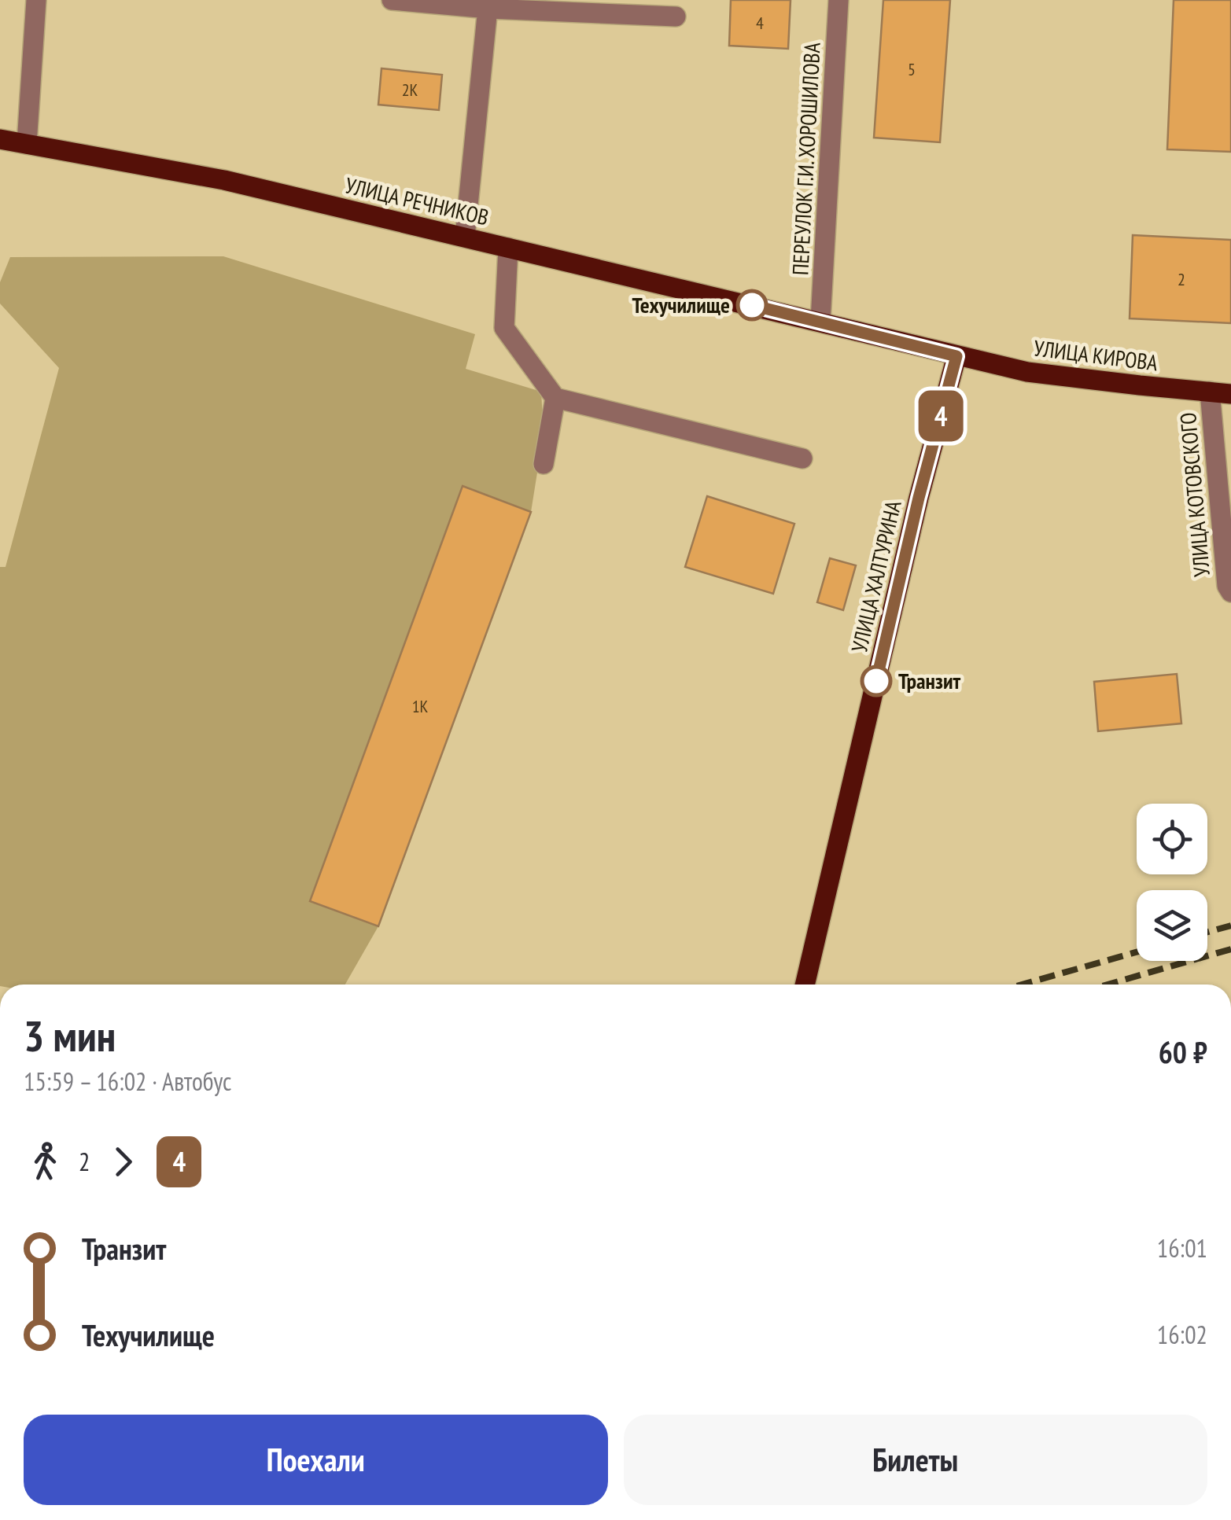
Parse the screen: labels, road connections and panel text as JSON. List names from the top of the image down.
{
  "streets": {
    "main road": ["УЛИЦА РЕЧНИКОВ", "УЛИЦА КИРОВА", "УЛИЦА ХАЛТУРИНА"],
    "street": ["ПЕРЕУЛОК Г.И. ХОРОШИЛОВА", "УЛИЦА КОТОВСКОГО"]
  },
  "crossings": [
    ["ПЕРЕУЛОК Г.И. ХОРОШИЛОВА", "УЛИЦА РЕЧНИКОВ"],
    ["УЛИЦА РЕЧНИКОВ", "УЛИЦА КИРОВА"],
    ["УЛИЦА РЕЧНИКОВ", "УЛИЦА ХАЛТУРИНА"],
    ["УЛИЦА КИРОВА", "УЛИЦА КОТОВСКОГО"],
    ["УЛИЦА КИРОВА", "УЛИЦА ХАЛТУРИНА"]
  ],
  "places": ["Техучилище", "Транзит"],
  "lines": ["bus line 4"],
  "house_numbers": [
    "4",
    "5",
    "2К",
    "2",
    "1К"
  ],
  "page": {
    "on_map": "4",
    "heading": ["3 мин", "15:59 – 16:02 · Автобус", "60 ₽"],
    "legs": ["2", "4"],
    "list": [
      {
        "name": "Транзит",
        "value": "16:01"
      },
      {
        "name": "Техучилище",
        "value": "16:02"
      }
    ],
    "buttons": ["Поехали", "Билеты"]
  }
}
